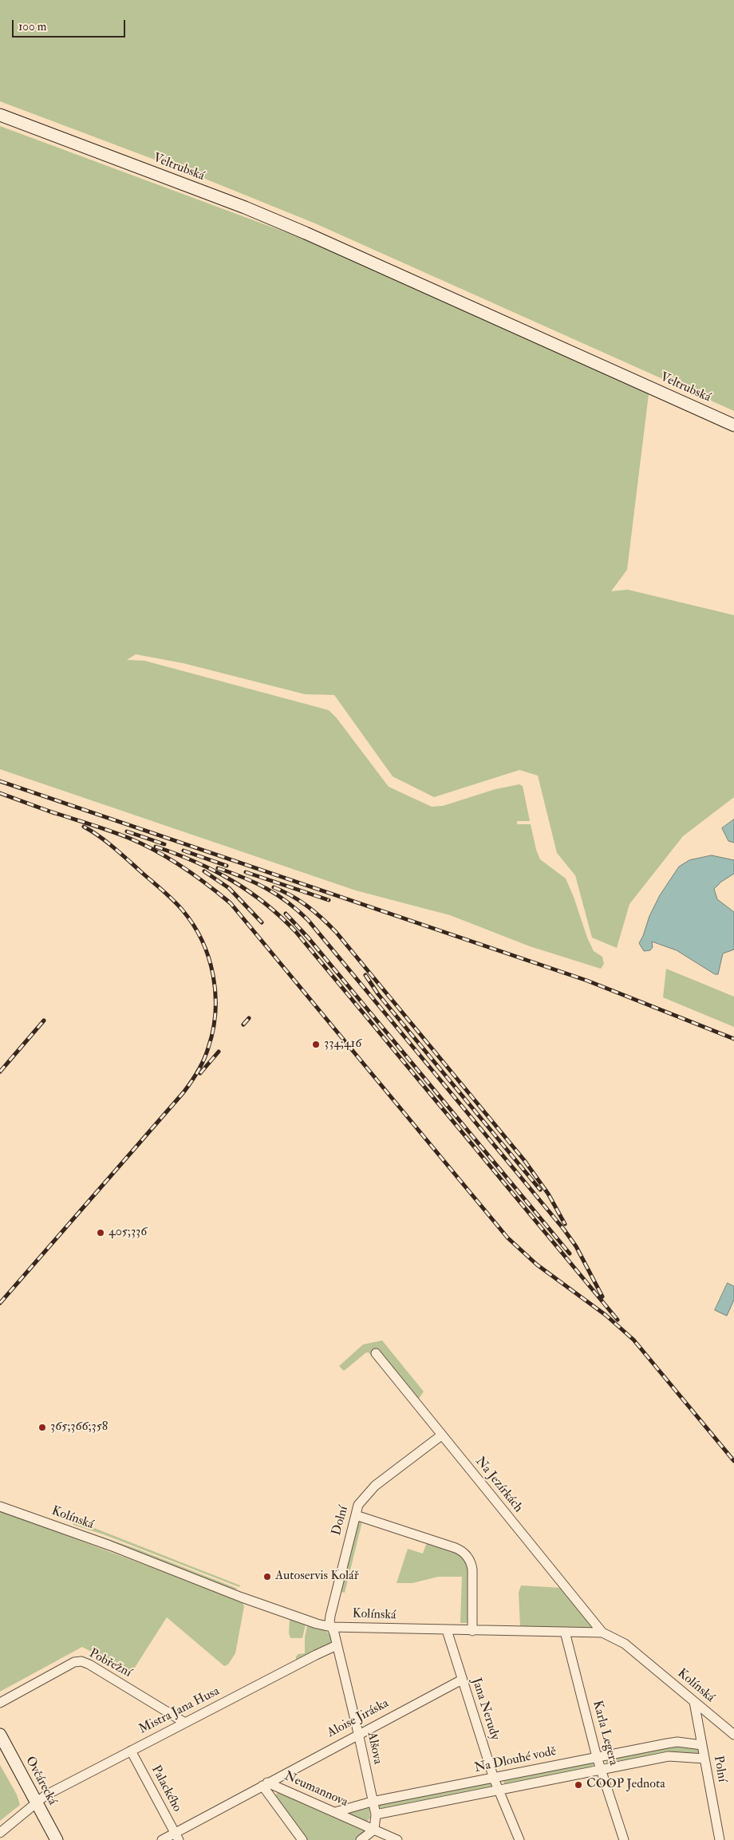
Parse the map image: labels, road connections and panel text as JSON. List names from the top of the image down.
{
  "streets": {
    "street": [
      "Veltrubská",
      "Na Jezírkách",
      "Kolínská",
      "Dolní",
      "Pobřežní",
      "Jana Nerudy",
      "Mistra Jana Husa",
      "Aloise Jiráska",
      "Karla Legera",
      "Alšova",
      "Na Dlouhé vodě",
      "Polní",
      "Ovčárecká",
      "Palackého",
      "Neumannova"
    ]
  },
  "crossings": [
    ["Na Jezírkách", "Kolínská"],
    ["Na Jezírkách", "Dolní"],
    ["Kolínská", "Dolní"],
    ["Kolínská", "Jana Nerudy"],
    ["Kolínská", "Karla Legera"],
    ["Kolínská", "Alšova"],
    ["Kolínská", "Polní"],
    ["Dolní", "Alšova"],
    ["Pobřežní", "Mistra Jana Husa"],
    ["Jana Nerudy", "Aloise Jiráska"],
    ["Jana Nerudy", "Na Dlouhé vodě"],
    ["Mistra Jana Husa", "Alšova"],
    ["Mistra Jana Husa", "Ovčárecká"],
    ["Mistra Jana Husa", "Palackého"],
    ["Aloise Jiráska", "Alšova"],
    ["Aloise Jiráska", "Neumannova"],
    ["Karla Legera", "Na Dlouhé vodě"],
    ["Alšova", "Na Dlouhé vodě"],
    ["Alšova", "Neumannova"],
    ["Na Dlouhé vodě", "Polní"],
    ["Na Dlouhé vodě", "Neumannova"],
    ["Palackého", "Neumannova"]
  ],
  "places": [
    "334;416",
    "405;336",
    "365;366;358",
    "Autoservis Kolář",
    "COOP Jednota"
  ],
  "scale_bar": "100 m"
}
